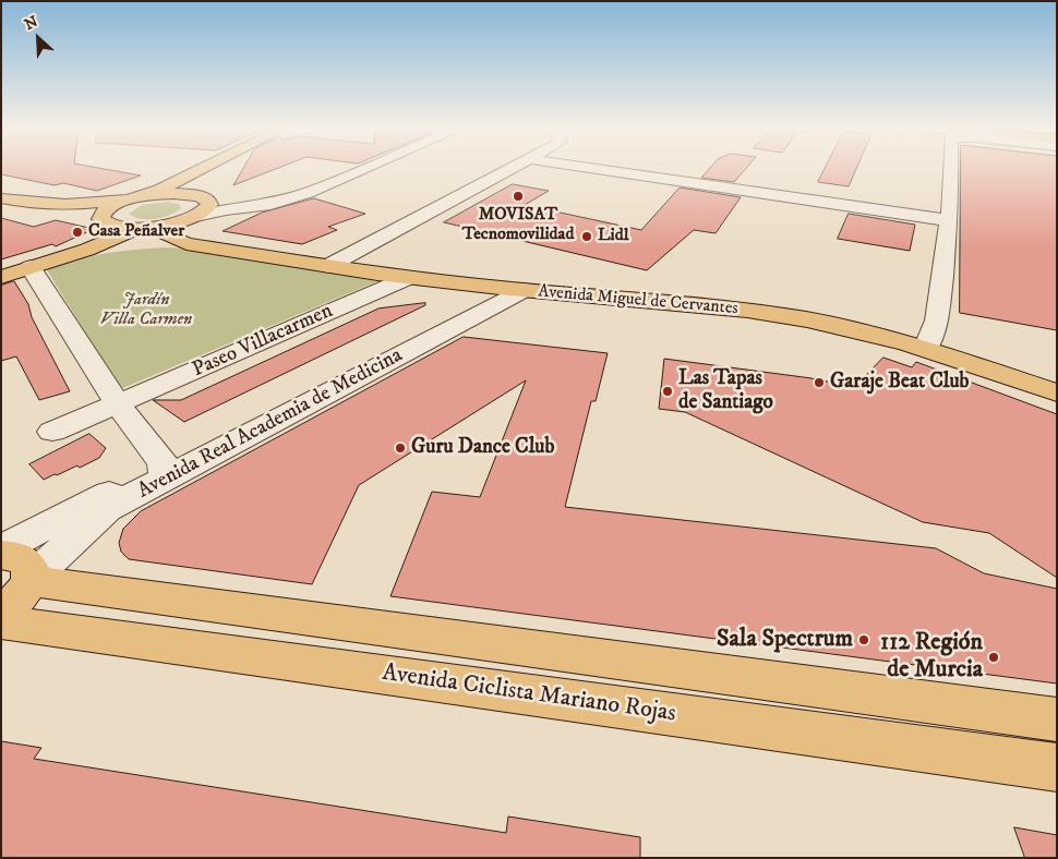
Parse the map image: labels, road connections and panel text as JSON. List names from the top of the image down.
{
  "streets": {
    "main road": ["Avenida Miguel de Cervantes", "Avenida Ciclista Mariano Rojas"],
    "street": ["Paseo Villacarmen", "Avenida Real Academia de Medicina"]
  },
  "crossings": [
    ["Avenida Miguel de Cervantes", "Paseo Villacarmen"],
    ["Avenida Miguel de Cervantes", "Avenida Real Academia de Medicina"]
  ],
  "parks": ["Jardín Villa Carmen"],
  "places": [
    "MOVISAT Tecnomovilidad",
    "Casa Peñalver",
    "Lidl",
    "Garaje Beat Club",
    "Las Tapas de Santiago",
    "Guru Dance Club",
    "Sala Spectrum",
    "112 Región de Murcia"
  ],
  "north": "top left"
}
